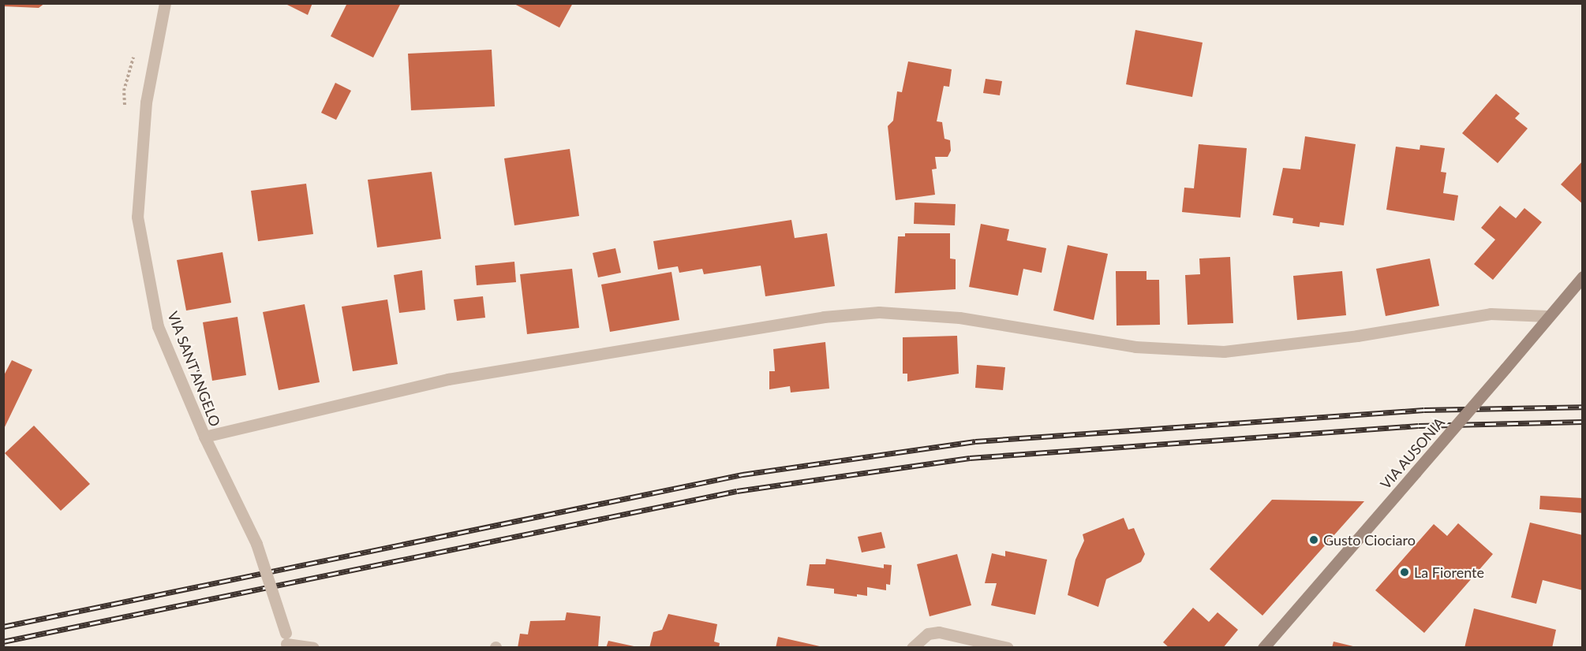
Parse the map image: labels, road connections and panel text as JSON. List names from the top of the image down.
{
  "streets": {
    "street": ["VIA SANT'ANGELO", "VIA AUSONIA"]
  },
  "places": ["Gusto Ciociaro", "La Fiorente"]
}
